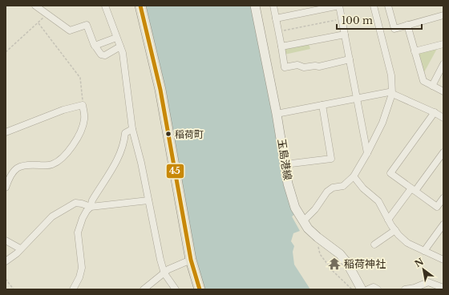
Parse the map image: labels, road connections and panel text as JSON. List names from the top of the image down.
{
  "streets": {
    "main road": ["玉島港線"]
  },
  "places": {
    "other": ["稲荷町"],
    "temple": ["稲荷神社"]
  },
  "lines": ["transit line 45"],
  "scale_bar": "100 m",
  "north": "top left"
}
